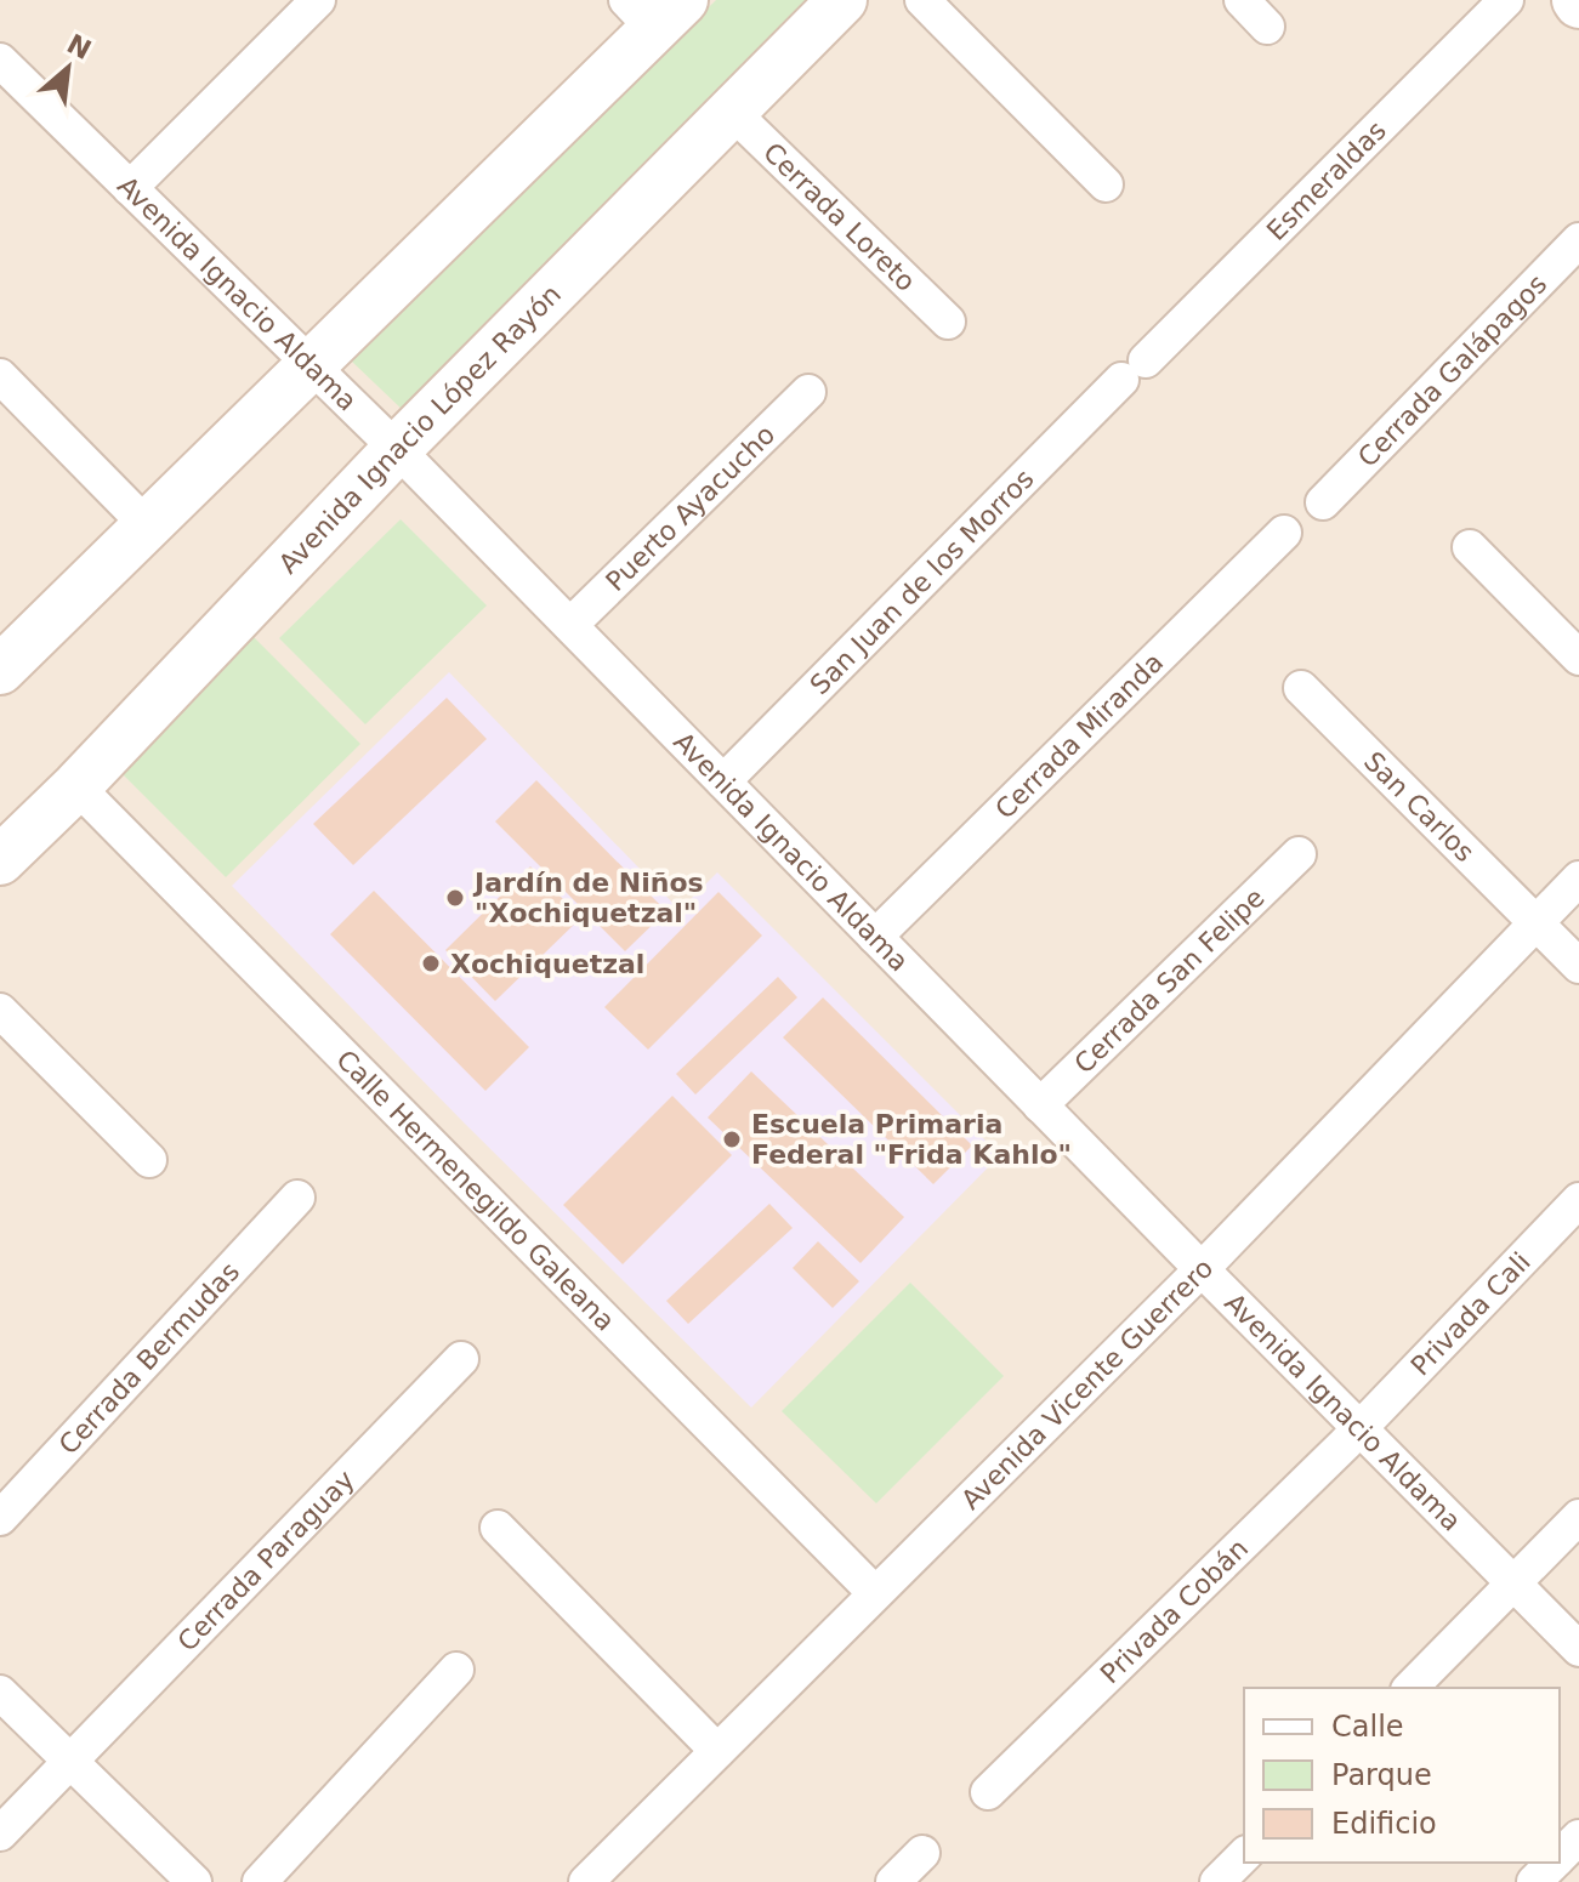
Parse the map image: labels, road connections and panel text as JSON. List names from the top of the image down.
{
  "streets": {
    "street": [
      "Esmeraldas",
      "Cerrada Loreto",
      "Avenida Ignacio Aldama",
      "Cerrada Galápagos",
      "Avenida Ignacio López Rayón",
      "Puerto Ayacucho",
      "San Juan de los Morros",
      "Cerrada Miranda",
      "San Carlos",
      "Cerrada San Felipe",
      "Calle Hermenegildo Galeana",
      "Privada Cali",
      "Cerrada Bermudas",
      "Avenida Vicente Guerrero",
      "Cerrada Paraguay",
      "Privada Cobán"
    ]
  },
  "crossings": [
    ["Esmeraldas", "San Juan de los Morros"],
    ["Cerrada Loreto", "Avenida Ignacio López Rayón"],
    ["Avenida Ignacio Aldama", "Avenida Ignacio López Rayón"],
    ["Avenida Ignacio Aldama", "Puerto Ayacucho"],
    ["Avenida Ignacio Aldama", "San Juan de los Morros"],
    ["Avenida Ignacio Aldama", "Cerrada Miranda"],
    ["Avenida Ignacio Aldama", "Cerrada San Felipe"],
    ["Avenida Ignacio Aldama", "Privada Cali"],
    ["Avenida Ignacio Aldama", "Avenida Vicente Guerrero"],
    ["Avenida Ignacio Aldama", "Privada Cobán"],
    ["Avenida Ignacio López Rayón", "Calle Hermenegildo Galeana"],
    ["San Carlos", "Avenida Vicente Guerrero"],
    ["Calle Hermenegildo Galeana", "Avenida Vicente Guerrero"],
    ["Privada Cali", "Privada Cobán"]
  ],
  "places": ["Jardín de Niños \"Xochiquetzal\"", "Xochiquetzal", "Escuela Primaria Federal \"Frida Kahlo\""],
  "legend": ["Calle", "Parque", "Edificio"],
  "north": "top right"
}
